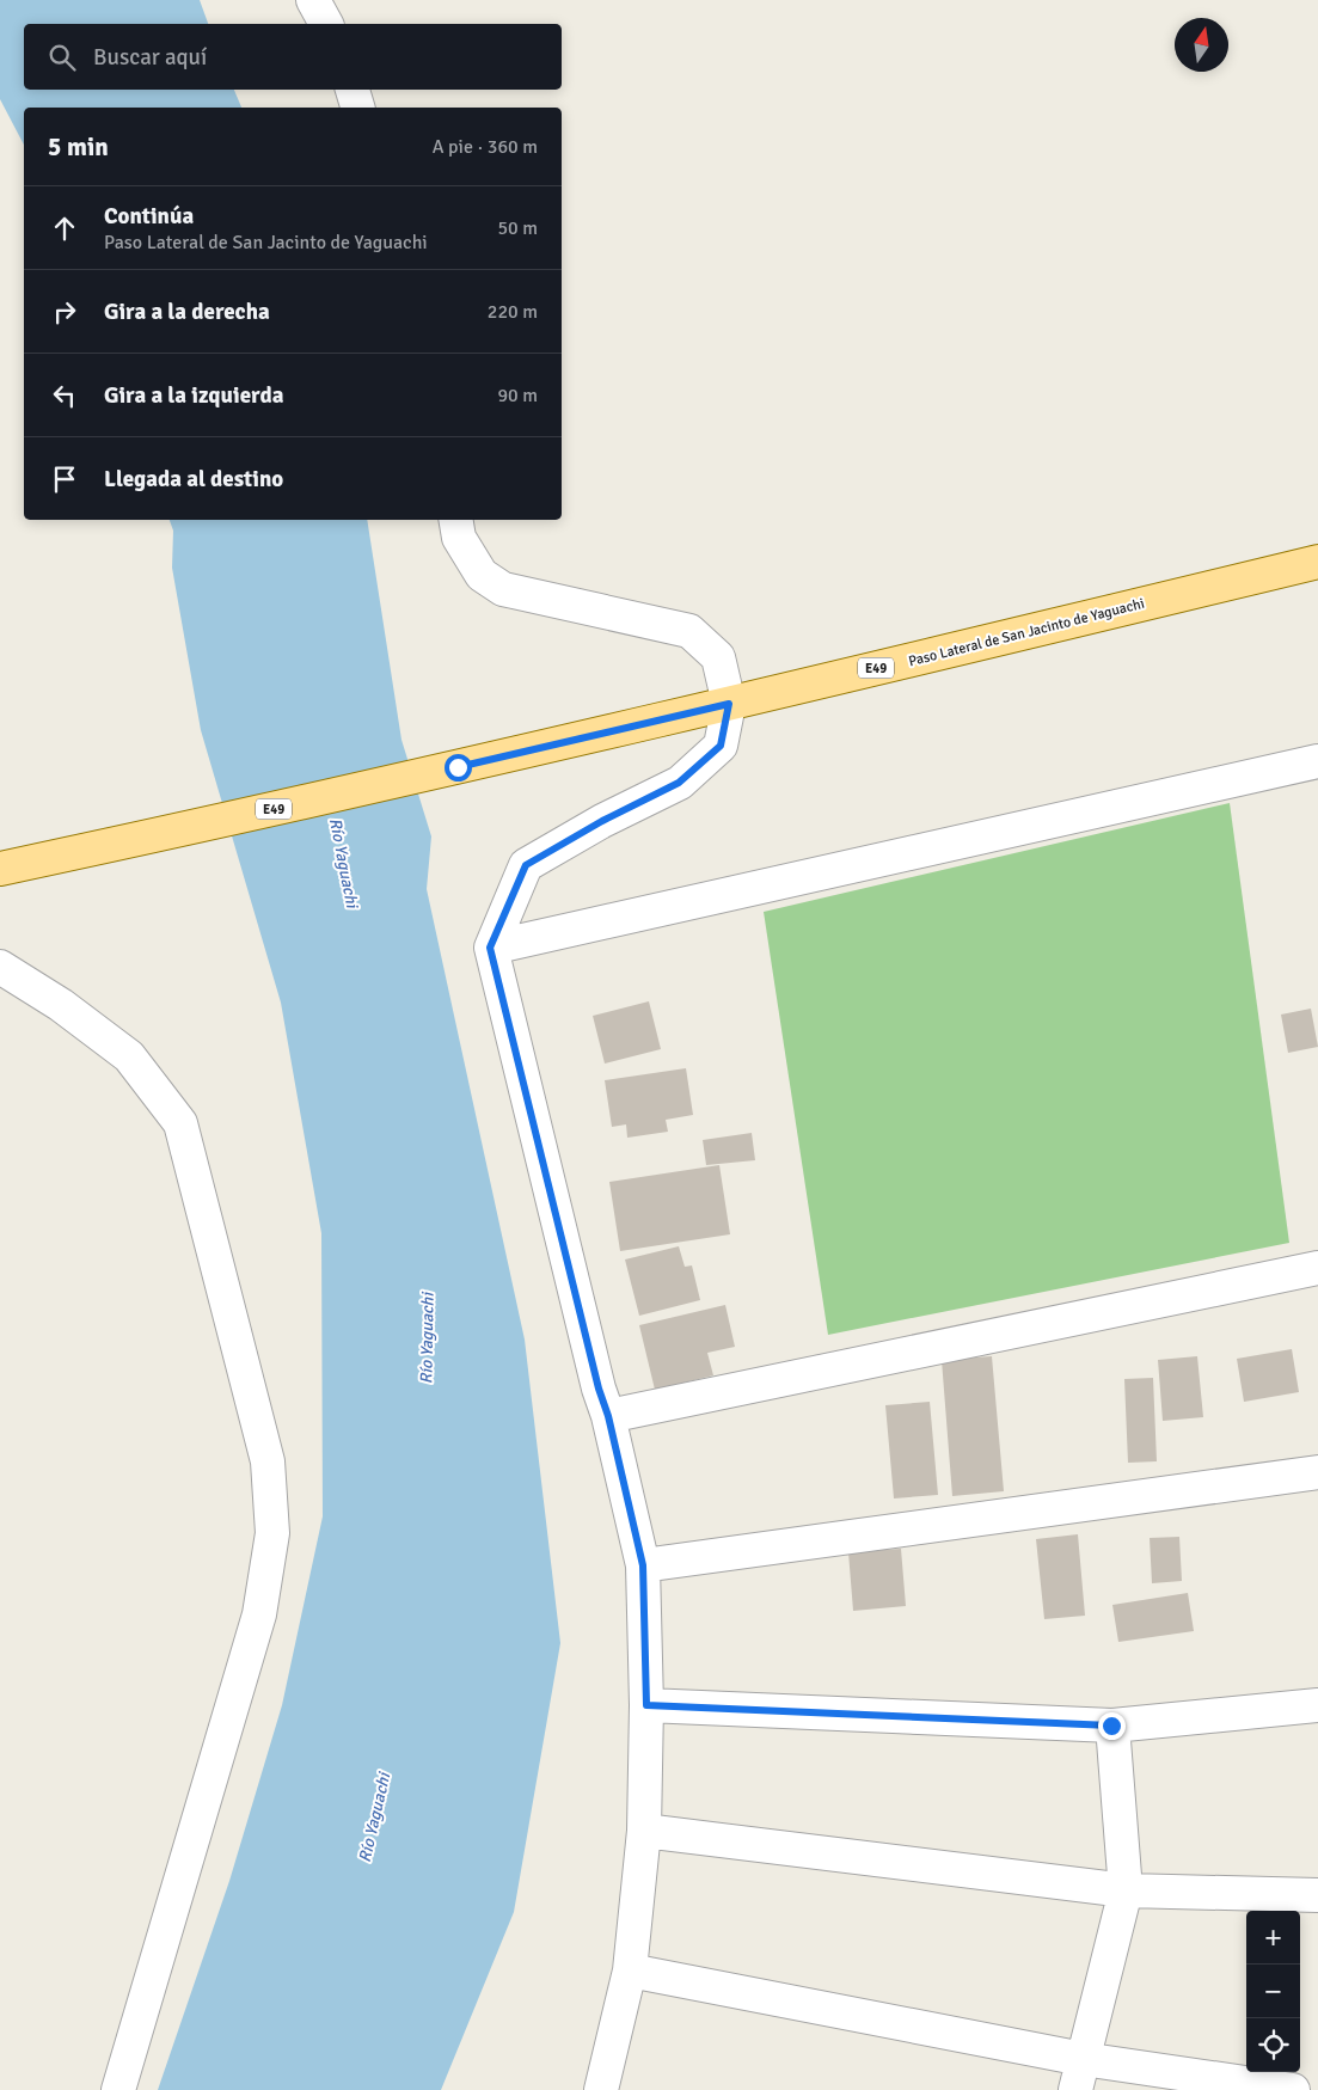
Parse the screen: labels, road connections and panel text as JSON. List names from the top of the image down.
{
  "streets": {
    "main road": ["Paso Lateral de San Jacinto de Yaguachi", "E49"]
  },
  "water": ["Río Yaguachi"],
  "north": "top",
  "page": {
    "search": "Buscar aquí",
    "heading": ["5 min", "A pie · 360 m"],
    "list": [
      ["Continúa", "Paso Lateral de San Jacinto de Yaguachi", "50 m"],
      ["Gira a la derecha", "220 m"],
      ["Gira a la izquierda", "90 m"],
      "Llegada al destino"
    ],
    "map_buttons": ["+", "−"]
  }
}
